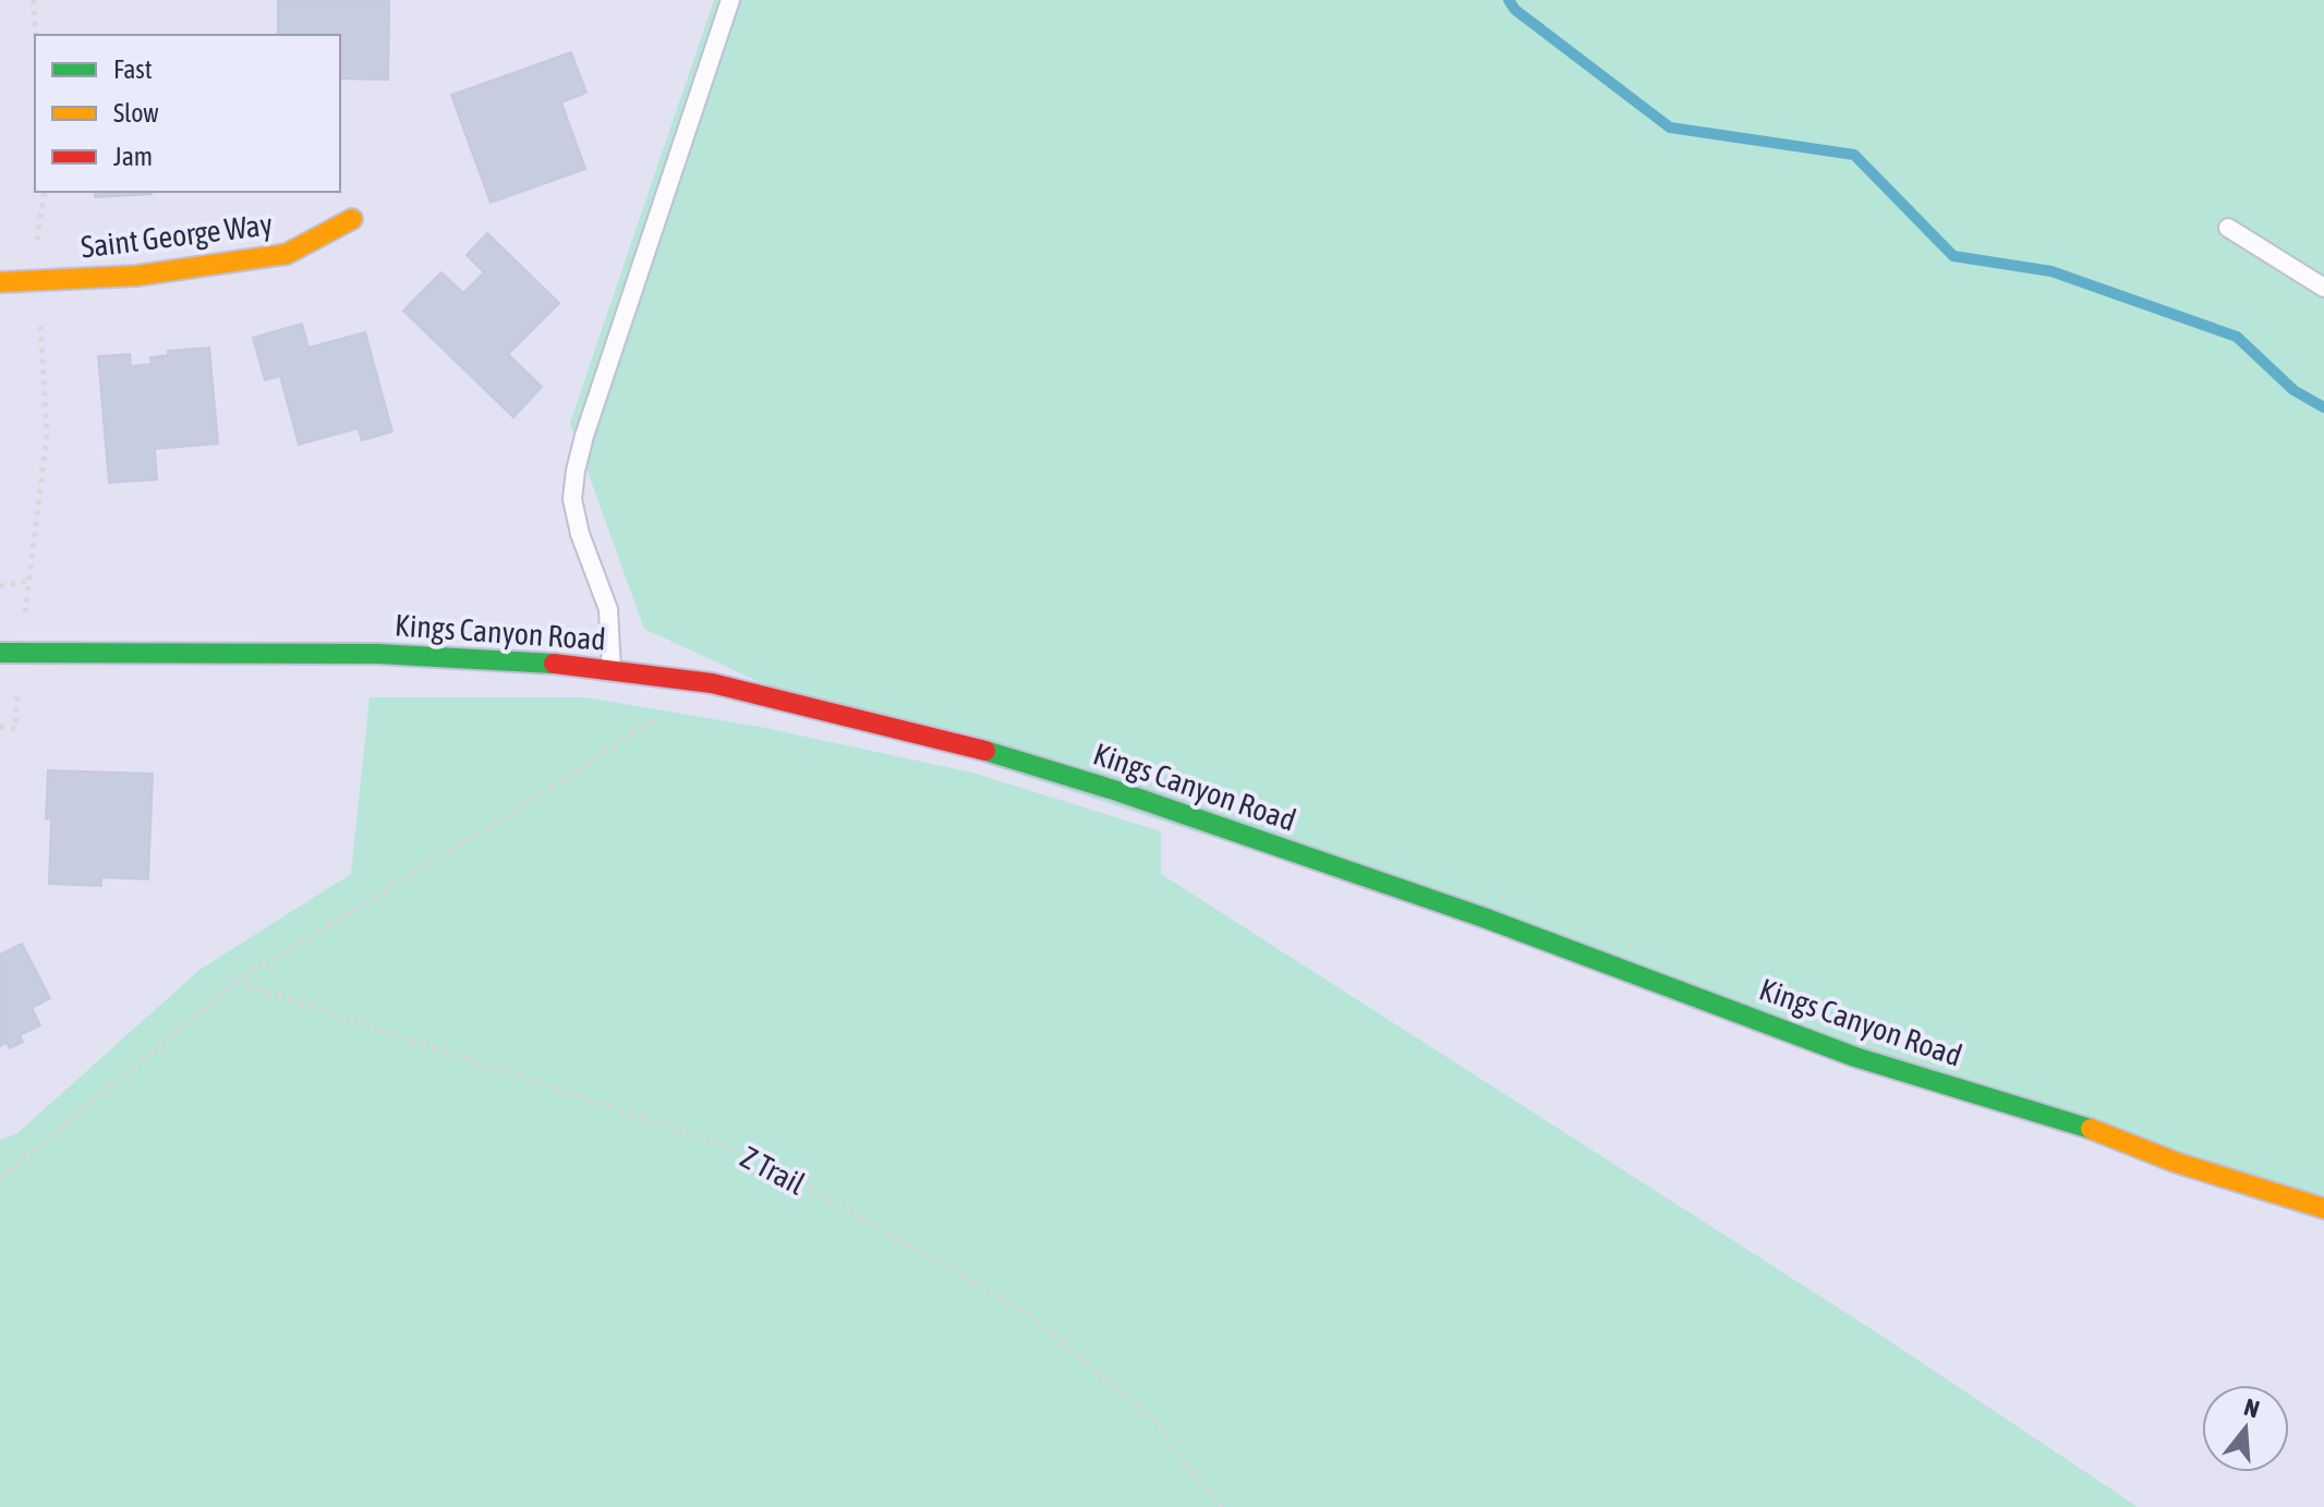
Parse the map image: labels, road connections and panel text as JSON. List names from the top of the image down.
{
  "streets": {
    "street": ["Saint George Way", "Kings Canyon Road"],
    "path": ["Z Trail"]
  },
  "legend": ["Fast", "Slow", "Jam"],
  "north": "top"
}
